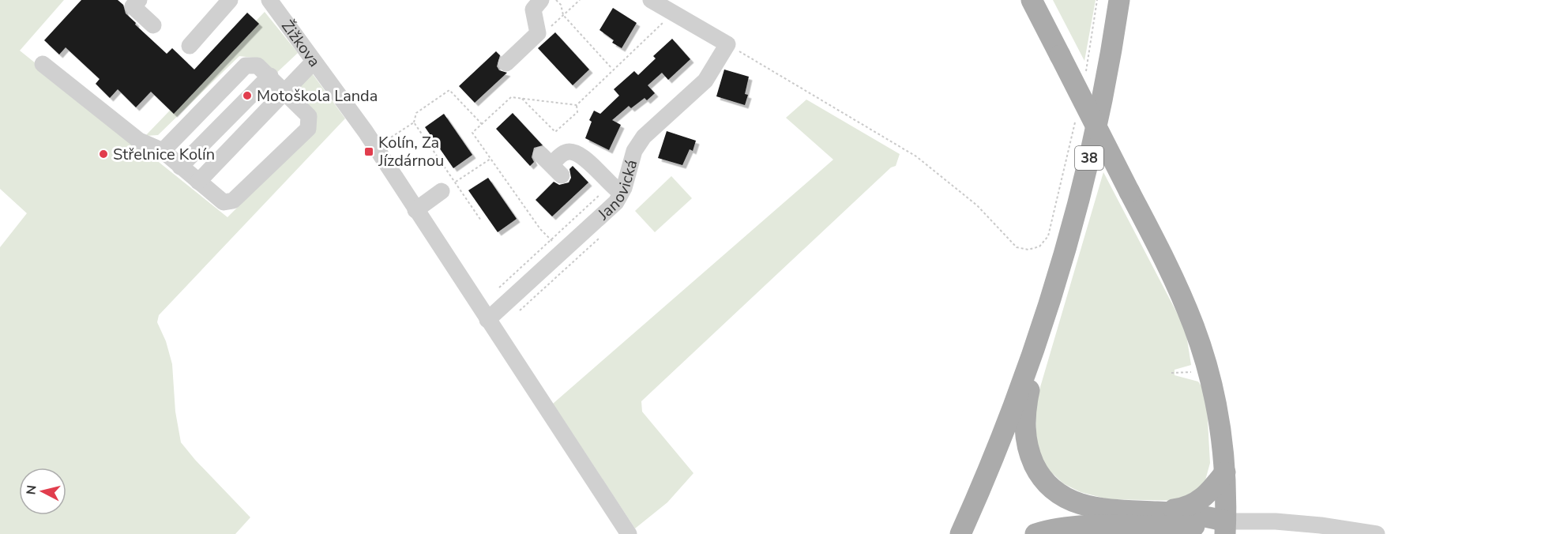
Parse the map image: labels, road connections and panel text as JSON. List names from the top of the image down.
{
  "streets": {
    "main road": ["38"],
    "street": ["Žižkova", "Janovická"]
  },
  "crossings": [
    ["Žižkova", "Janovická"]
  ],
  "places": {
    "other": ["Motoškola Landa", "Střelnice Kolín"],
    "transit": ["Kolín, Za Jízdárnou"]
  },
  "north": "left"
}
